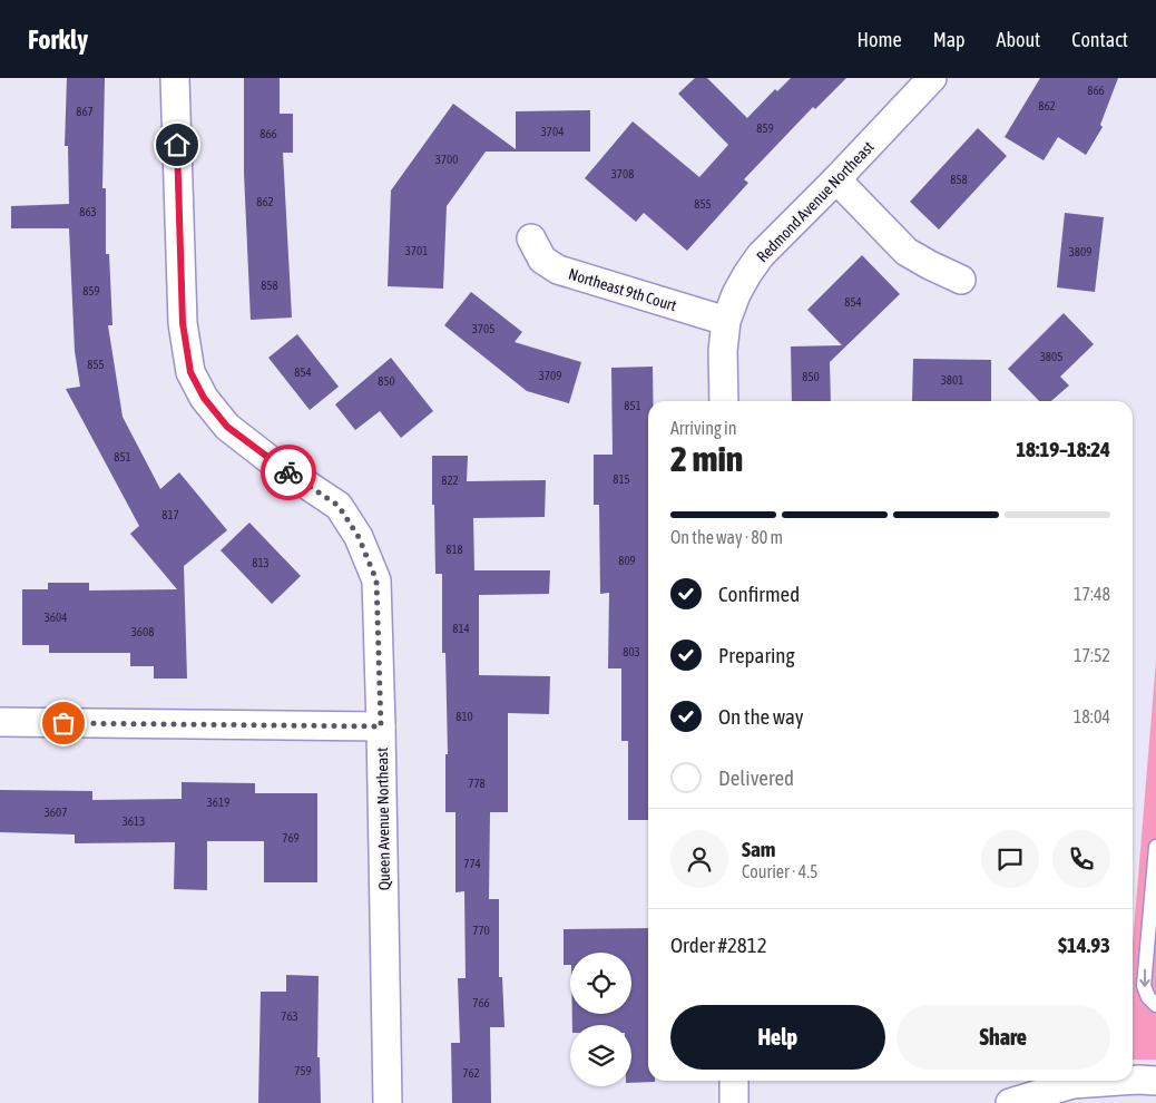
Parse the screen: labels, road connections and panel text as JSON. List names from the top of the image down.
{
  "streets": {
    "street": ["Redmond Avenue Northeast", "Northeast 9th Court", "Queen Avenue Northeast"]
  },
  "crossings": [
    ["Redmond Avenue Northeast", "Northeast 9th Court"]
  ],
  "house_numbers": [
    "866",
    "862",
    "867",
    "859",
    "3704",
    "866",
    "3700",
    "3708",
    "858",
    "862",
    "855",
    "863",
    "3701",
    "3809",
    "858",
    "859",
    "854",
    "3705",
    "3805",
    "855",
    "854",
    "3709",
    "850",
    "3801",
    "850",
    "851",
    "851",
    "815",
    "822",
    "817",
    "818",
    "809",
    "813",
    "3604",
    "814",
    "3608",
    "803",
    "810",
    "778",
    "3619",
    "3607",
    "3613",
    "769",
    "774",
    "770",
    "766",
    "763",
    "759",
    "762"
  ],
  "page": {
    "header": "Forkly",
    "nav": [
      "Home",
      "Map",
      "About",
      "Contact"
    ],
    "heading": ["2 min", "Arriving in", "18:19–18:24"],
    "panel": [
      "Sam",
      "Courier · 4.5",
      "Order #2812",
      "$14.93"
    ],
    "bar": "On the way · 80 m",
    "list": [
      ["Confirmed", "17:48"],
      ["Preparing", "17:52"],
      ["On the way", "18:04"],
      "Delivered"
    ],
    "buttons": ["Help", "Share"]
  }
}
